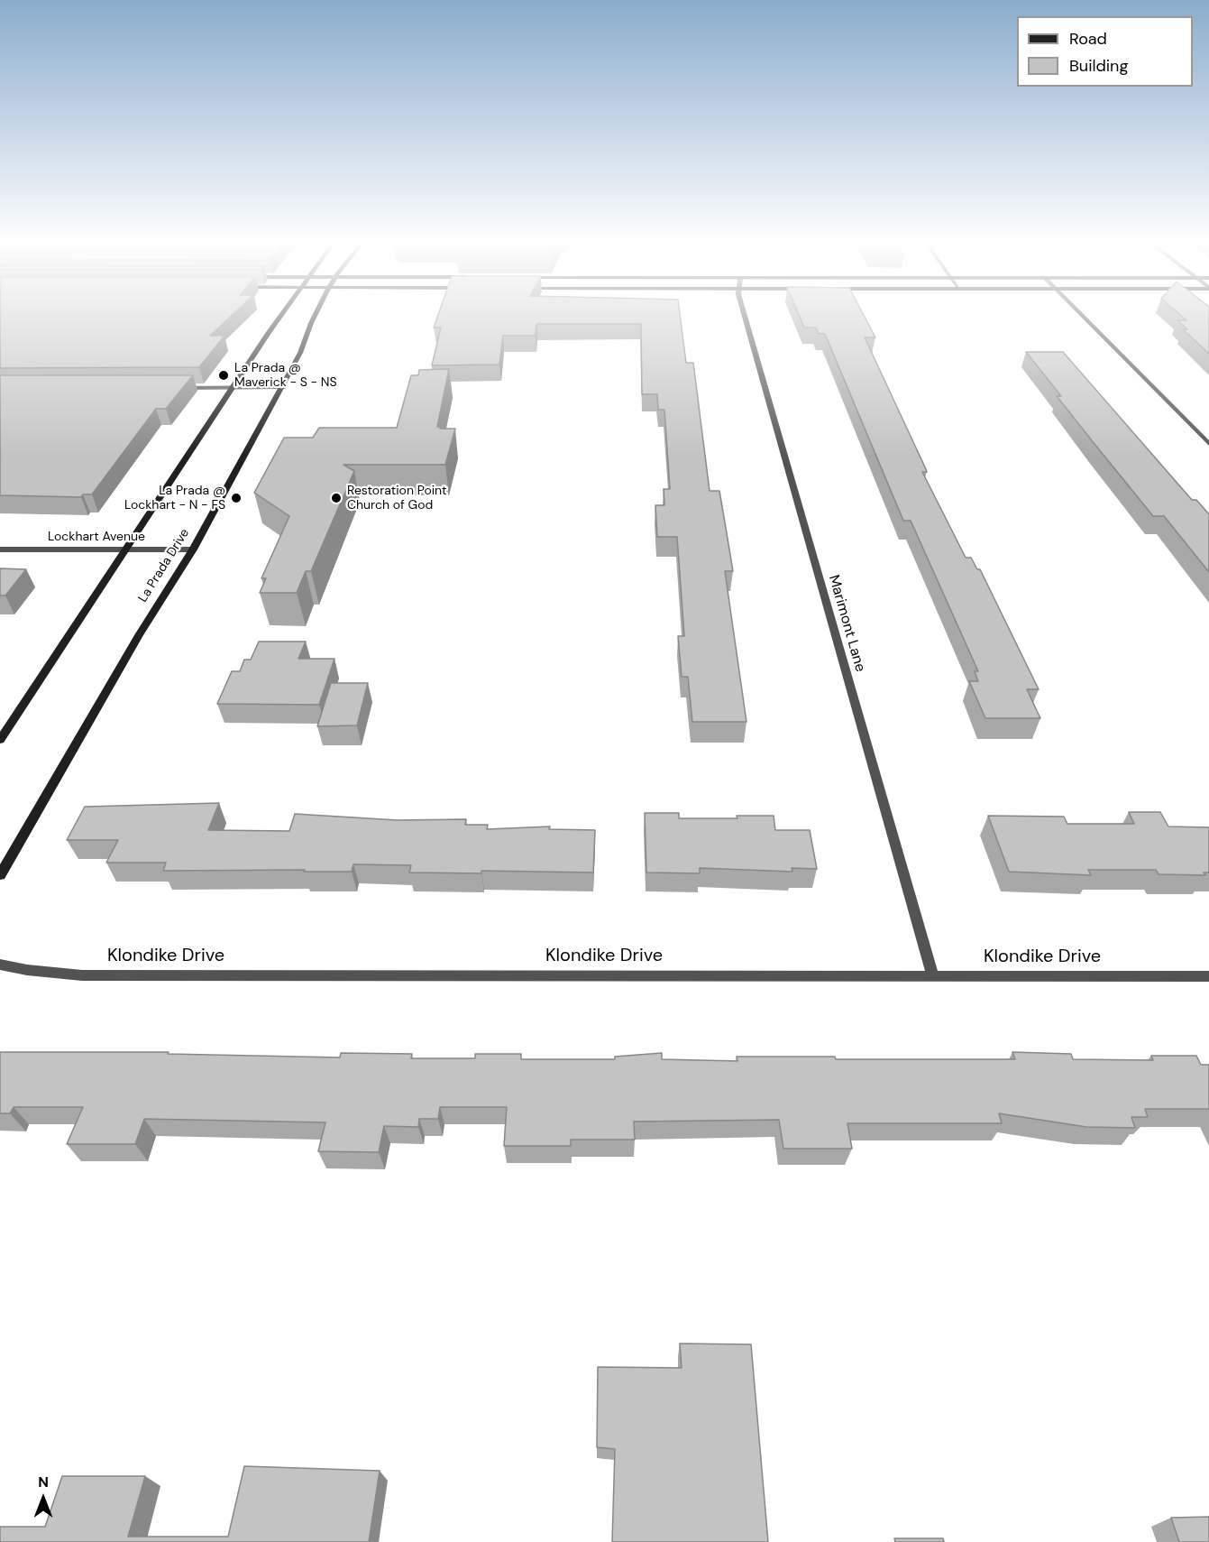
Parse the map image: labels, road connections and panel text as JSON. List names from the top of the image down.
{
  "streets": {
    "main road": ["La Prada Drive"],
    "street": ["Lockhart Avenue", "Marimont Lane", "Klondike Drive"]
  },
  "crossings": [
    ["Lockhart Avenue", "La Prada Drive"],
    ["Marimont Lane", "Klondike Drive"]
  ],
  "places": ["La Prada @ Maverick - S - NS", "La Prada @ Lockhart - N - FS", "Restoration Point Church of God"],
  "legend": ["Road", "Building"],
  "north": "top"
}
